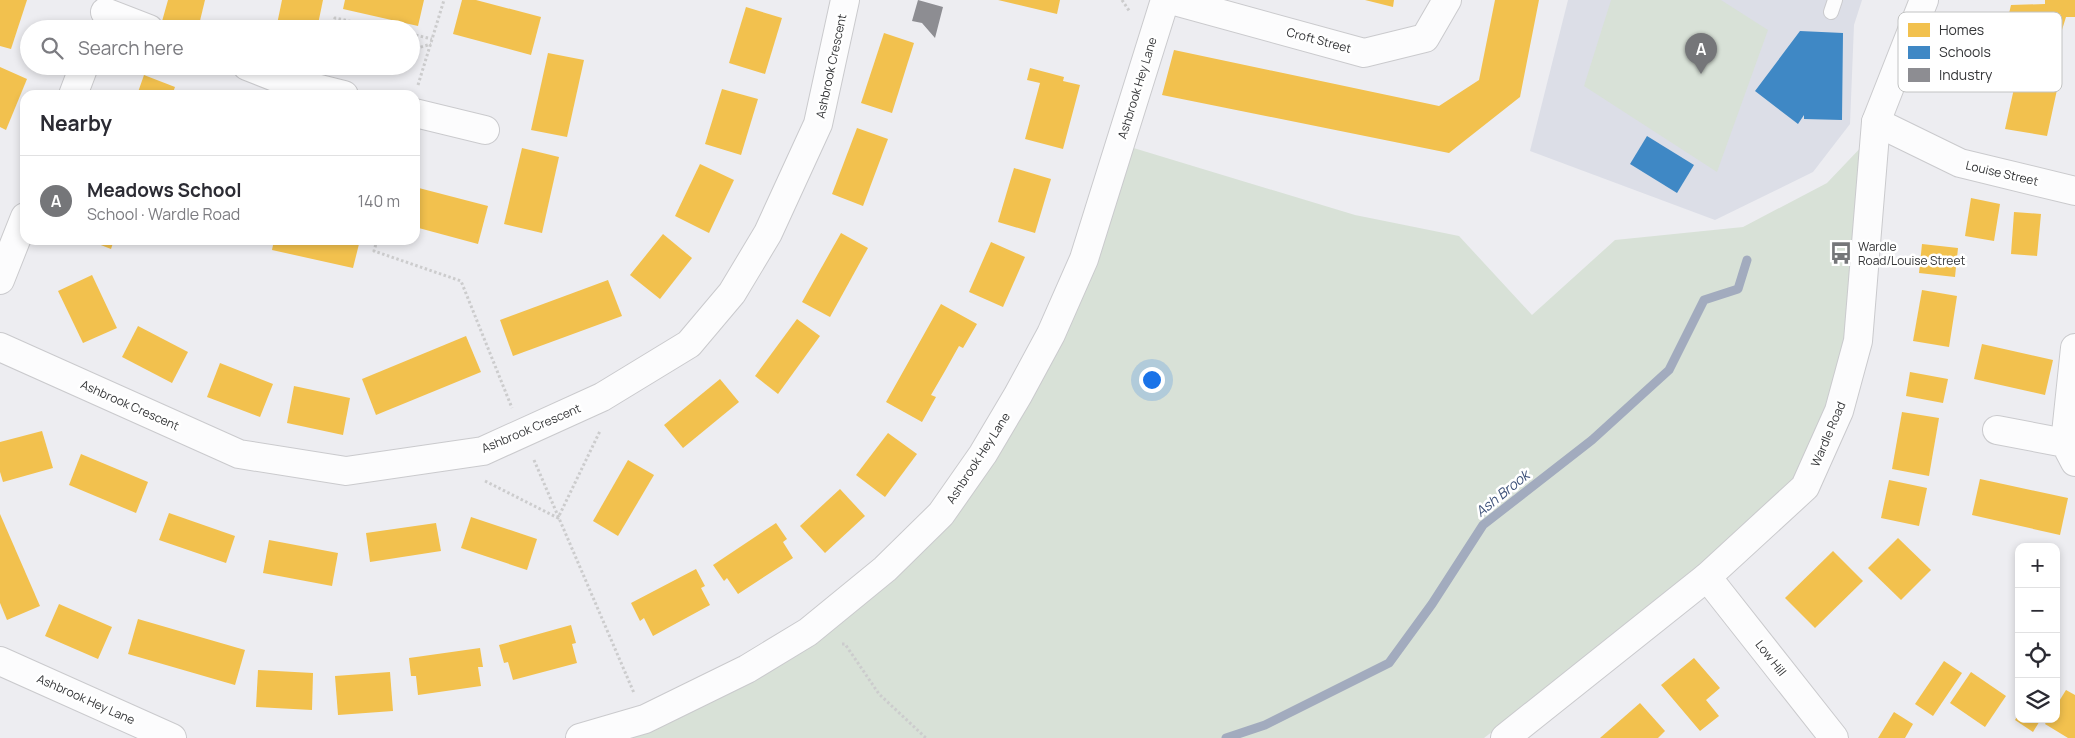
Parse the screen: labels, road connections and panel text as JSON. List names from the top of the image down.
{
  "streets": {
    "street": [
      "Croft Street",
      "Ashbrook Crescent",
      "Ashbrook Hey Lane",
      "Louise Street",
      "Wardle Road",
      "Low Hill"
    ]
  },
  "crossings": [
    ["Louise Street", "Wardle Road"],
    ["Wardle Road", "Low Hill"]
  ],
  "water": ["Ash Brook"],
  "places": {
    "bus stop": ["Wardle Road/Louise Street"]
  },
  "legend": ["Homes", "Schools", "Industry"],
  "page": {
    "search": "Search here",
    "pins": "A",
    "heading": "Nearby",
    "list": [
      {
        "mark": "A",
        "name": "Meadows School",
        "note": "School · Wardle Road",
        "value": "140 m"
      }
    ],
    "map_buttons": ["+", "−"]
  }
}
